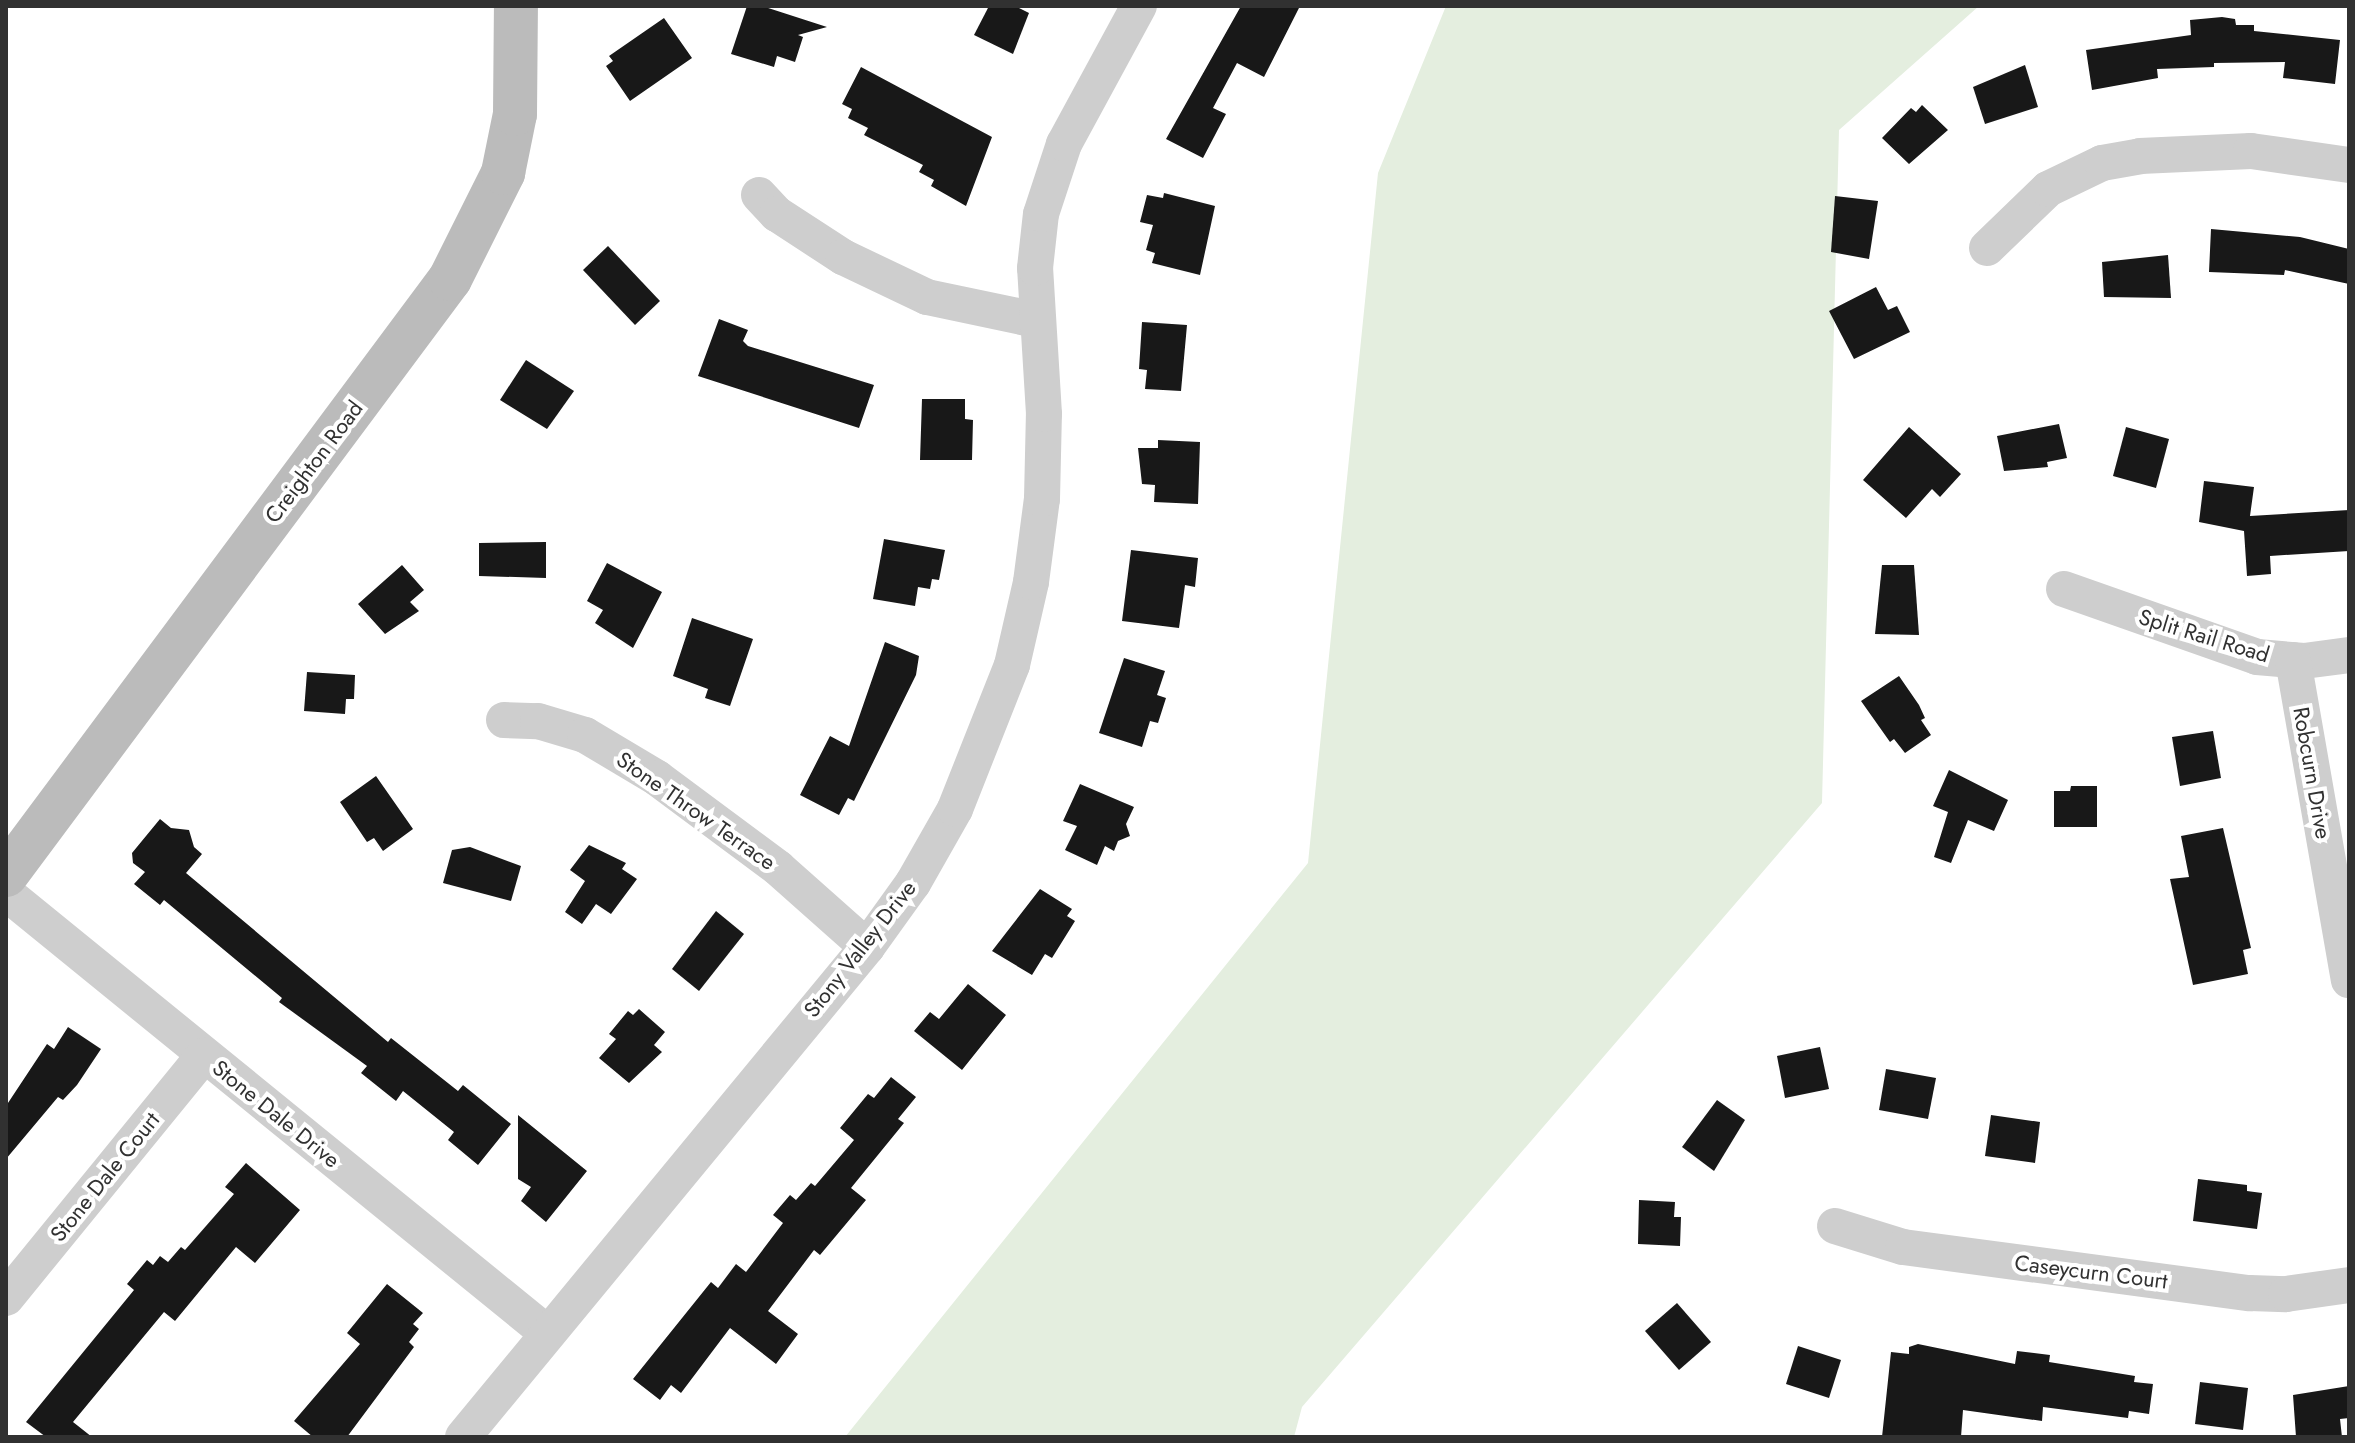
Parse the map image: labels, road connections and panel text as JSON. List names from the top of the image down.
{
  "streets": {
    "main road": ["Creighton Road"],
    "street": [
      "Split Rail Road",
      "Robcurn Drive",
      "Stone Throw Terrace",
      "Stony Valley Drive",
      "Stone Dale Drive",
      "Stone Dale Court",
      "Caseycurn Court"
    ]
  },
  "crossings": [
    ["Split Rail Road", "Robcurn Drive"],
    ["Stone Throw Terrace", "Stony Valley Drive"],
    ["Stony Valley Drive", "Stone Dale Drive"],
    ["Stone Dale Drive", "Stone Dale Court"]
  ]
}
